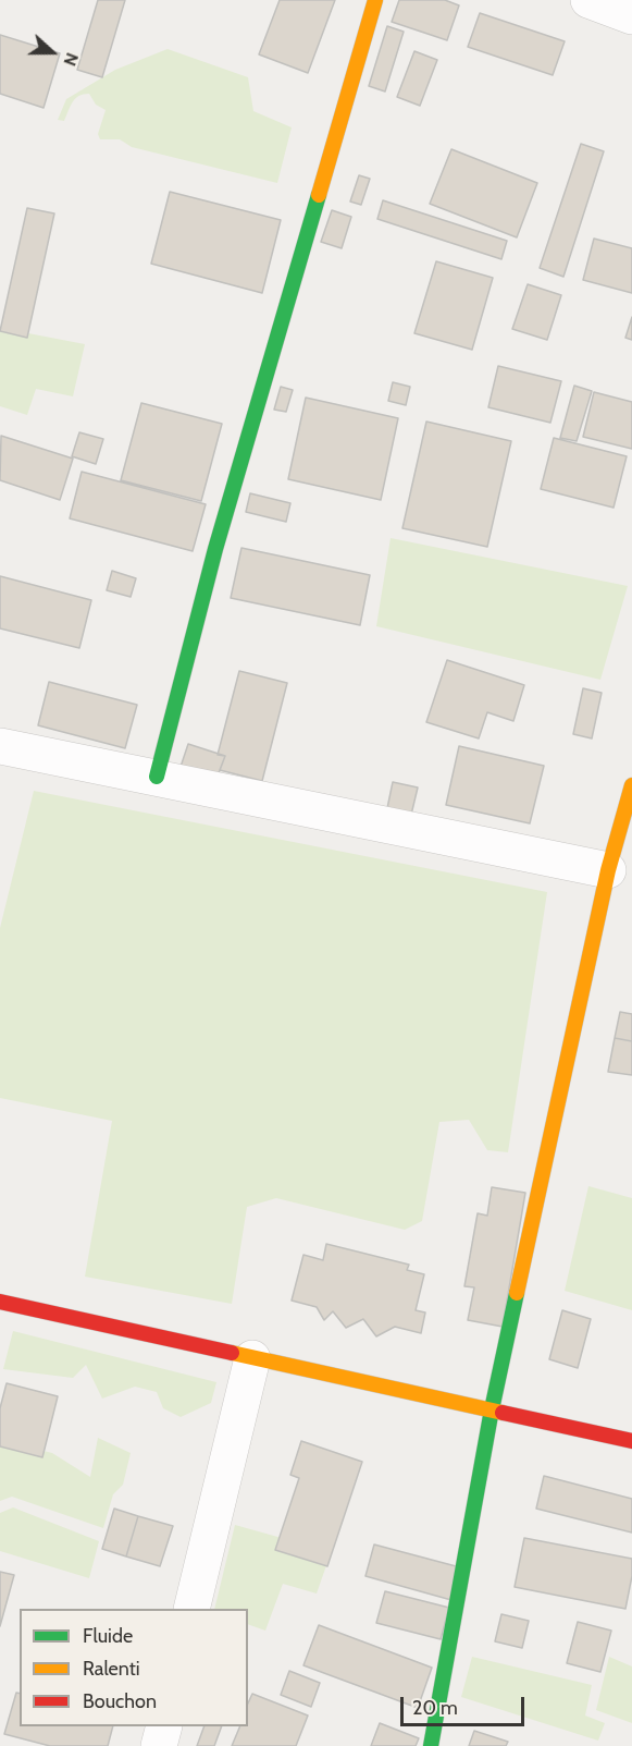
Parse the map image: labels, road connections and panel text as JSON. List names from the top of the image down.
{
  "legend": ["Fluide", "Ralenti", "Bouchon"],
  "scale_bar": "20 m",
  "north": "right"
}
